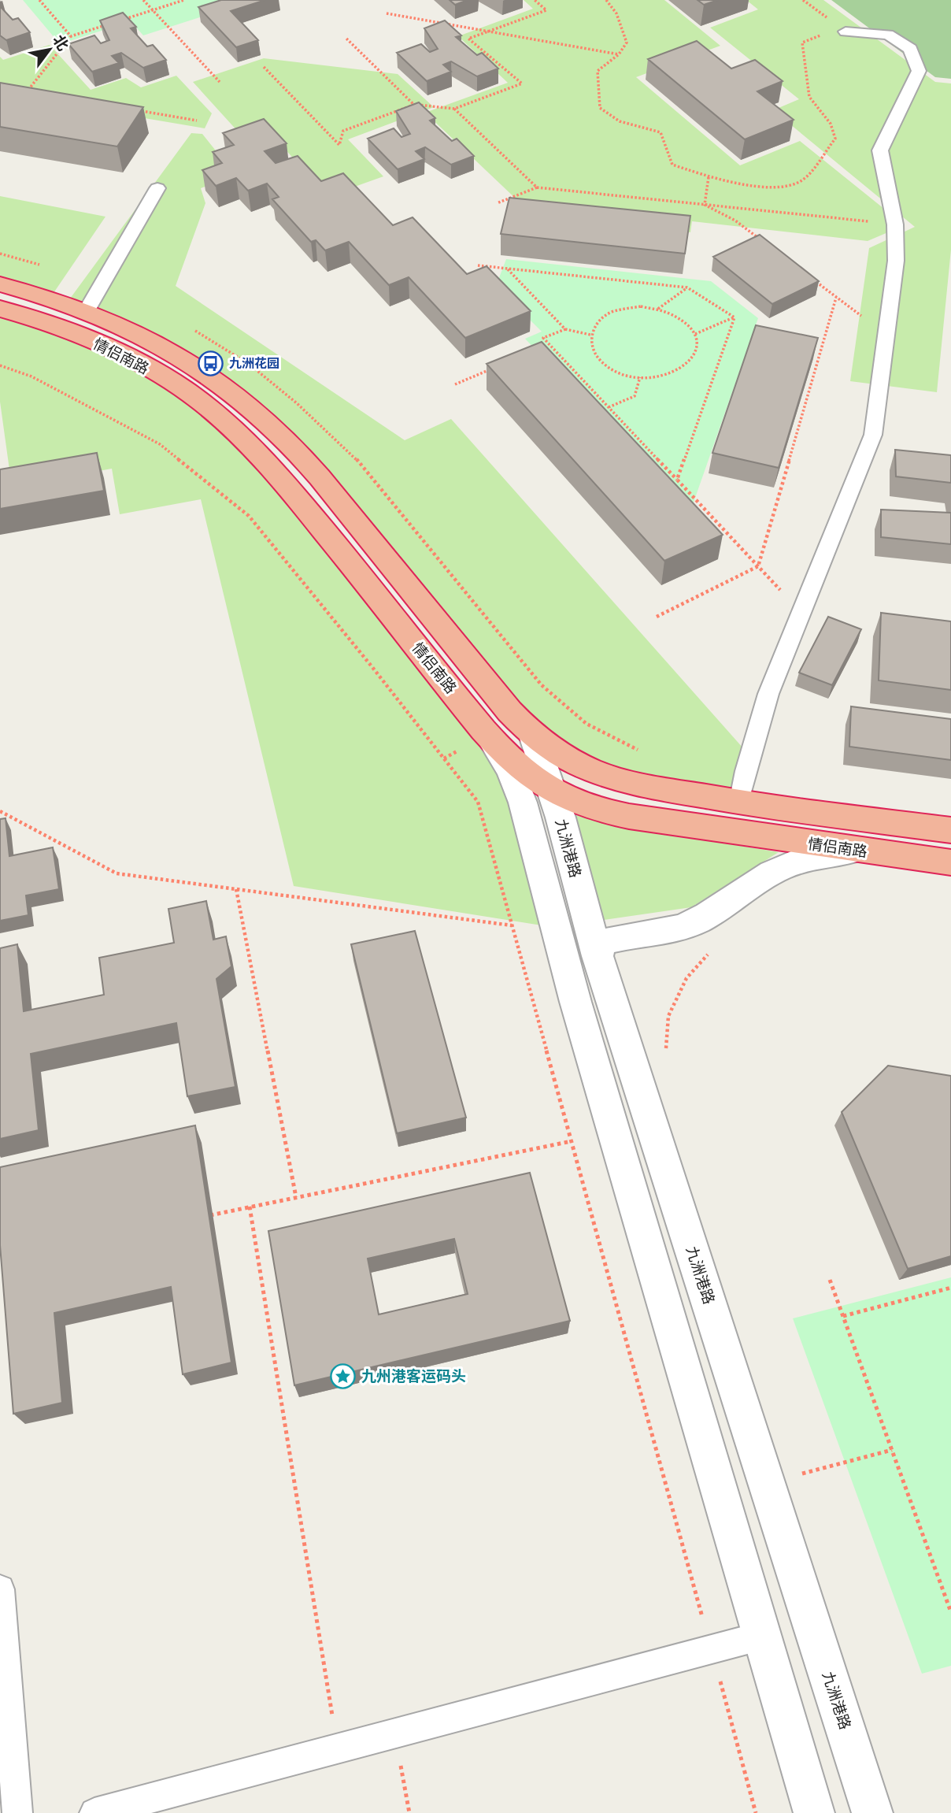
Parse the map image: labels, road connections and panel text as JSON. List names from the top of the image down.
{
  "streets": {
    "highway": ["情侣南路"],
    "street": ["九洲港路"]
  },
  "crossings": [
    ["情侣南路", "九洲港路"]
  ],
  "places": {
    "bus stop": ["九洲花园"],
    "place": ["九州港客运码头"]
  },
  "north": "top right"
}
